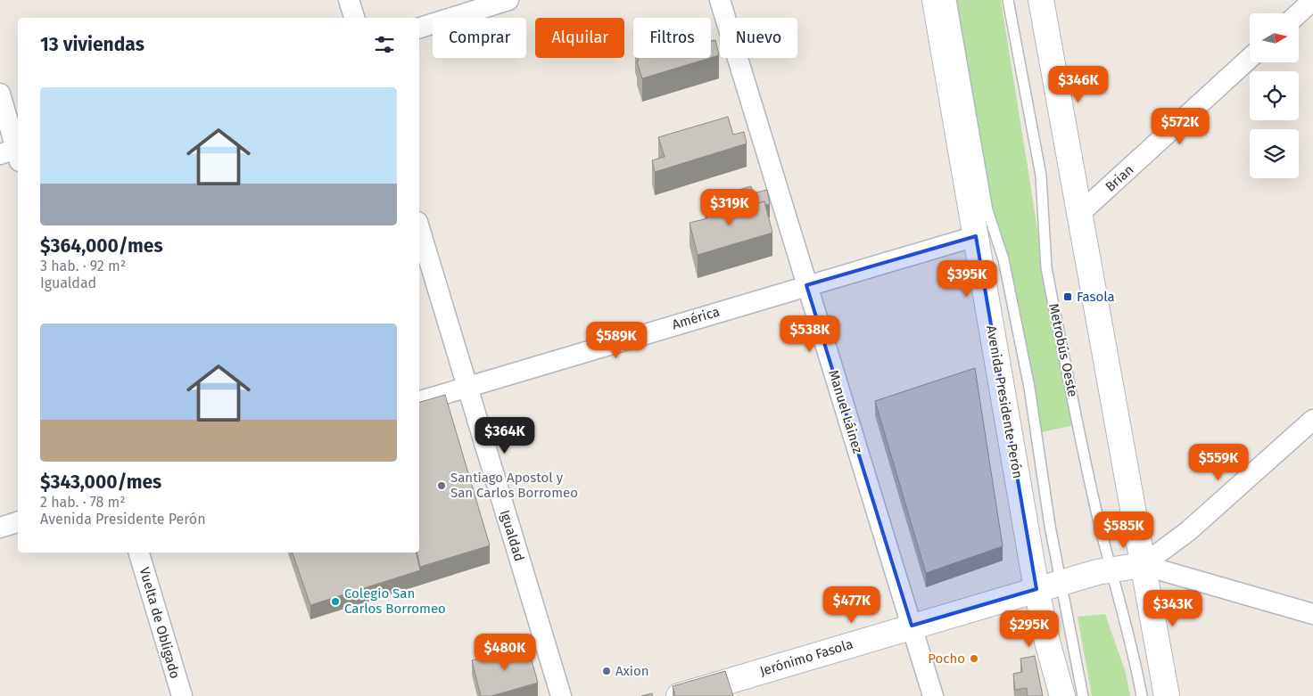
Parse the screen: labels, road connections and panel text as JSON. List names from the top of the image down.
{
  "streets": {
    "main road": ["Avenida Presidente Perón", "Jerónimo Fasola"],
    "street": [
      "Brian",
      "América",
      "Manuel Láinez",
      "Igualdad",
      "Vuelta de Obligado"
    ],
    "lane": ["Metrobús Oeste"]
  },
  "crossings": [
    ["América", "Avenida Presidente Perón"],
    ["América", "Manuel Láinez"],
    ["América", "Igualdad"],
    ["Metrobús Oeste", "Jerónimo Fasola"],
    ["Avenida Presidente Perón", "Jerónimo Fasola"],
    ["Manuel Láinez", "Jerónimo Fasola"]
  ],
  "places": {
    "transit": ["Fasola"],
    "other": [
      "Santiago Apostol y San Carlos Borromeo",
      "Colegio San Carlos Borromeo",
      "Pocho",
      "Axion"
    ]
  },
  "north": "right",
  "page": {
    "chip": [
      "Comprar",
      "Alquilar",
      "Filtros",
      "Nuevo"
    ],
    "heading": "13 viviendas",
    "price": [
      "$346K",
      "$572K",
      "$319K",
      "$395K",
      "$538K",
      "$589K",
      "$364K",
      "$559K",
      "$585K",
      "$477K",
      "$343K",
      "$295K",
      "$480K"
    ],
    "list": [
      {
        "name": "$364,000/mes",
        "note": "3 hab. · 92 m² · Igualdad"
      },
      {
        "name": "$343,000/mes",
        "note": "2 hab. · 78 m² · Avenida Presidente Perón"
      }
    ]
  }
}
